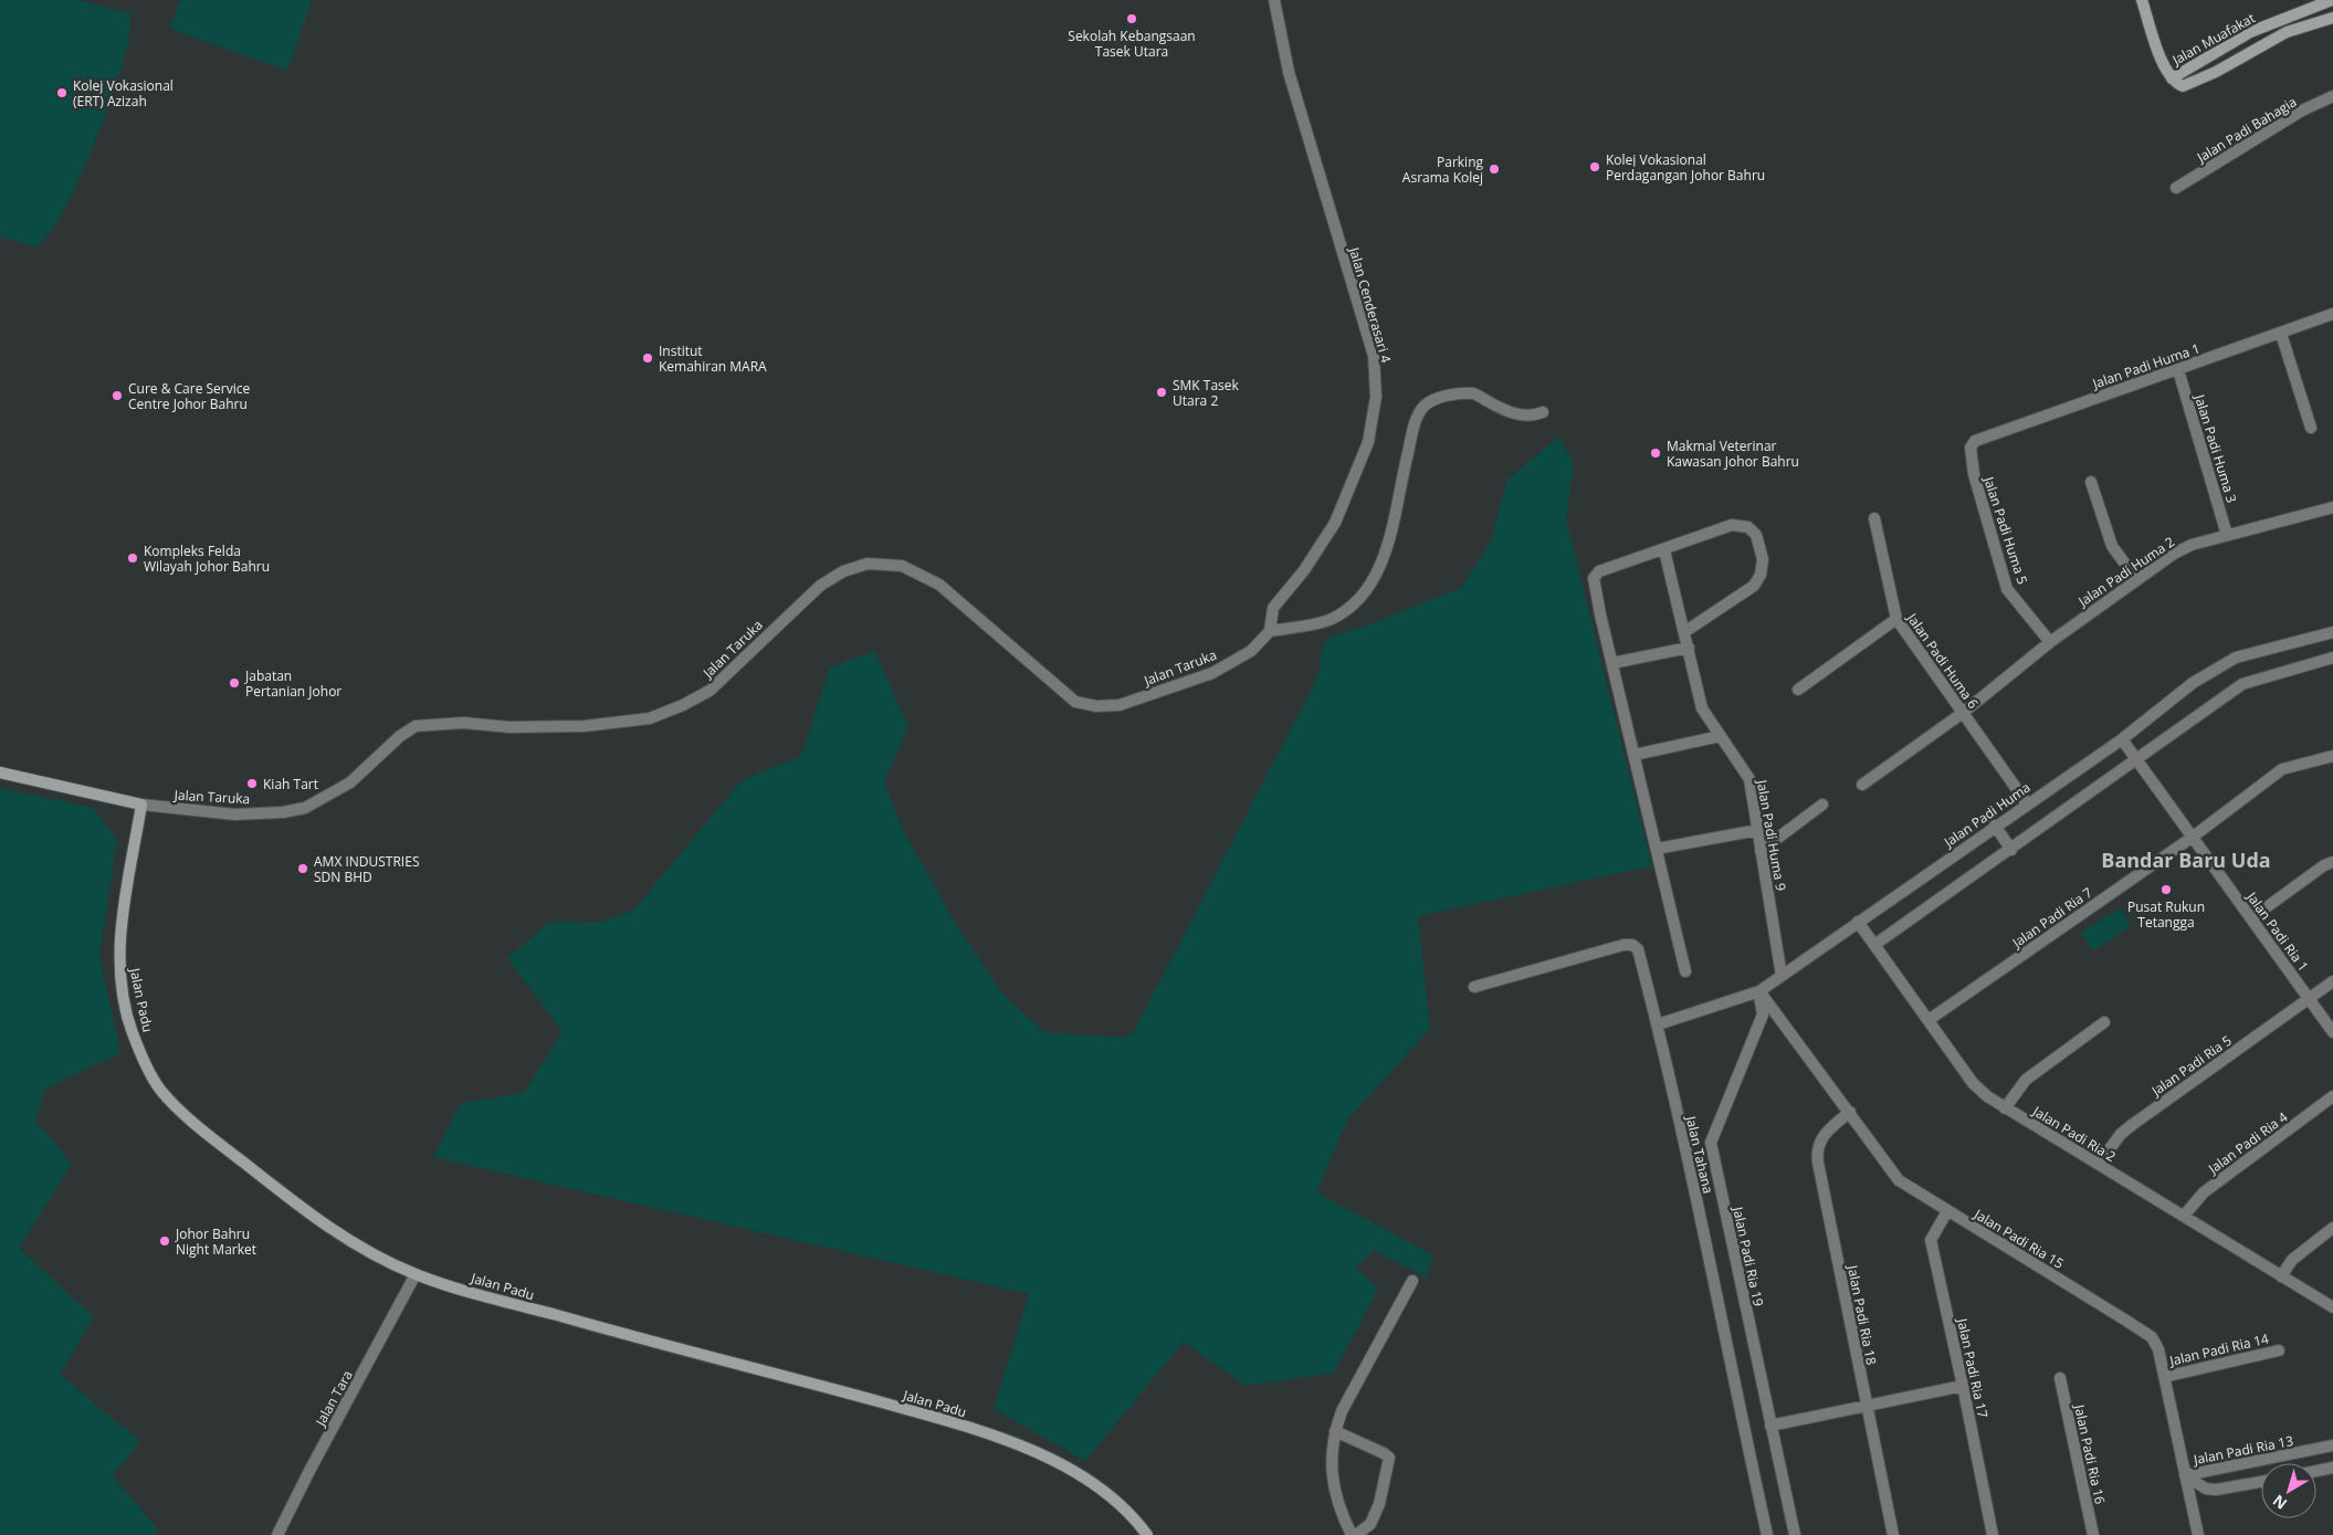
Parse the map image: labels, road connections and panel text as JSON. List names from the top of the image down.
{
  "streets": {
    "street": [
      "Jalan Muafakat",
      "Jalan Padi Bahagia",
      "Jalan Cenderasari 4",
      "Jalan Padi Huma 1",
      "Jalan Padi Huma 3",
      "Jalan Padi Huma 5",
      "Jalan Padi Huma 2",
      "Jalan Taruka",
      "Jalan Padi Huma 6",
      "Jalan Padi Huma",
      "Jalan Padi Huma 9",
      "Jalan Padi Ria 7",
      "Jalan Padi Ria 1",
      "Jalan Padu",
      "Jalan Padi Ria 5",
      "Jalan Padi Ria 2",
      "Jalan Padi Ria 4",
      "Jalan Tahana",
      "Jalan Padi Ria 15",
      "Jalan Padi Ria 19",
      "Jalan Padi Ria 18",
      "Jalan Padi Ria 14",
      "Jalan Padi Ria 17",
      "Jalan Tara",
      "Jalan Padi Ria 13",
      "Jalan Padi Ria 16"
    ]
  },
  "crossings": [
    ["Jalan Cenderasari 4", "Jalan Taruka"],
    ["Jalan Padi Huma 1", "Jalan Padi Huma 3"],
    ["Jalan Padi Huma 1", "Jalan Padi Huma 5"],
    ["Jalan Padi Huma 3", "Jalan Padi Huma 2"],
    ["Jalan Padi Huma 5", "Jalan Padi Huma 2"],
    ["Jalan Padi Huma 2", "Jalan Padi Huma 6"],
    ["Jalan Taruka", "Jalan Padu"],
    ["Jalan Padi Huma 6", "Jalan Padi Huma"],
    ["Jalan Padi Huma", "Jalan Padi Huma 9"],
    ["Jalan Padi Huma", "Jalan Padi Ria 1"],
    ["Jalan Padi Huma", "Jalan Padi Ria 2"],
    ["Jalan Padi Huma", "Jalan Tahana"],
    ["Jalan Padi Huma", "Jalan Padi Ria 15"],
    ["Jalan Padi Huma", "Jalan Padi Ria 19"],
    ["Jalan Padi Ria 7", "Jalan Padi Ria 1"],
    ["Jalan Padi Ria 7", "Jalan Padi Ria 2"],
    ["Jalan Padi Ria 1", "Jalan Padi Ria 5"],
    ["Jalan Padu", "Jalan Tara"],
    ["Jalan Padi Ria 5", "Jalan Padi Ria 2"],
    ["Jalan Padi Ria 2", "Jalan Padi Ria 4"],
    ["Jalan Padi Ria 15", "Jalan Padi Ria 19"],
    ["Jalan Padi Ria 15", "Jalan Padi Ria 18"],
    ["Jalan Padi Ria 15", "Jalan Padi Ria 14"],
    ["Jalan Padi Ria 15", "Jalan Padi Ria 17"],
    ["Jalan Padi Ria 15", "Jalan Padi Ria 13"]
  ],
  "districts": ["Bandar Baru Uda"],
  "places": [
    "Sekolah Kebangsaan Tasek Utara",
    "Kolej Vokasional (ERT) Azizah",
    "Kolej Vokasional Perdagangan Johor Bahru",
    "Parking Asrama Kolej",
    "Institut Kemahiran MARA",
    "SMK Tasek Utara 2",
    "Cure & Care Service Centre Johor Bahru",
    "Makmal Veterinar Kawasan Johor Bahru",
    "Kompleks Felda Wilayah Johor Bahru",
    "Jabatan Pertanian Johor",
    "Kiah Tart",
    "AMX INDUSTRIES SDN BHD",
    "Pusat Rukun Tetangga",
    "Johor Bahru Night Market"
  ],
  "north": "bottom left"
}
